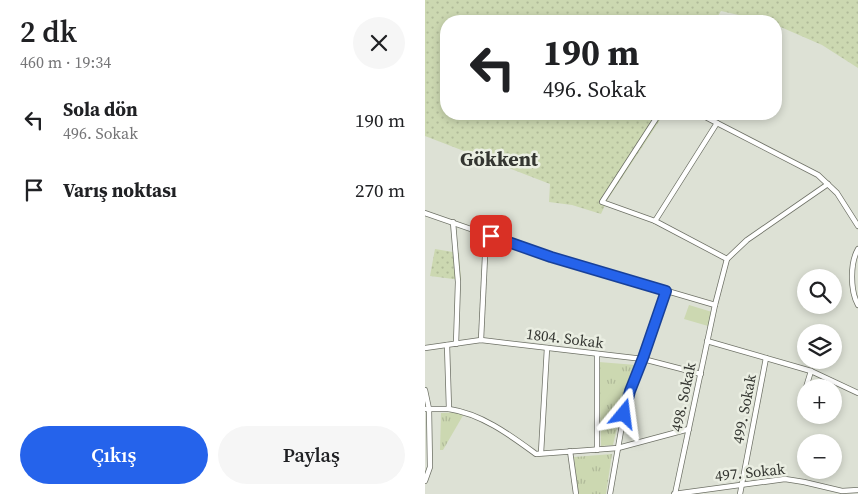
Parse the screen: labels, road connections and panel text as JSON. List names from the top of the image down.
{
  "streets": {
    "street": [
      "1804. Sokak",
      "498. Sokak",
      "499. Sokak",
      "497. Sokak"
    ]
  },
  "crossings": [
    ["1804. Sokak", "498. Sokak"],
    ["498. Sokak", "497. Sokak"],
    ["499. Sokak", "497. Sokak"]
  ],
  "districts": ["Gökkent"],
  "page": {
    "heading": ["2 dk", "460 m · 19:34"],
    "turn": ["190 m", "496. Sokak"],
    "list": [
      {
        "name": "Sola dön",
        "note": "496. Sokak",
        "value": "190 m"
      },
      {
        "name": "Varış noktası",
        "value": "270 m"
      }
    ],
    "map_buttons": ["+", "−"],
    "buttons": ["Çıkış", "Paylaş"]
  }
}
